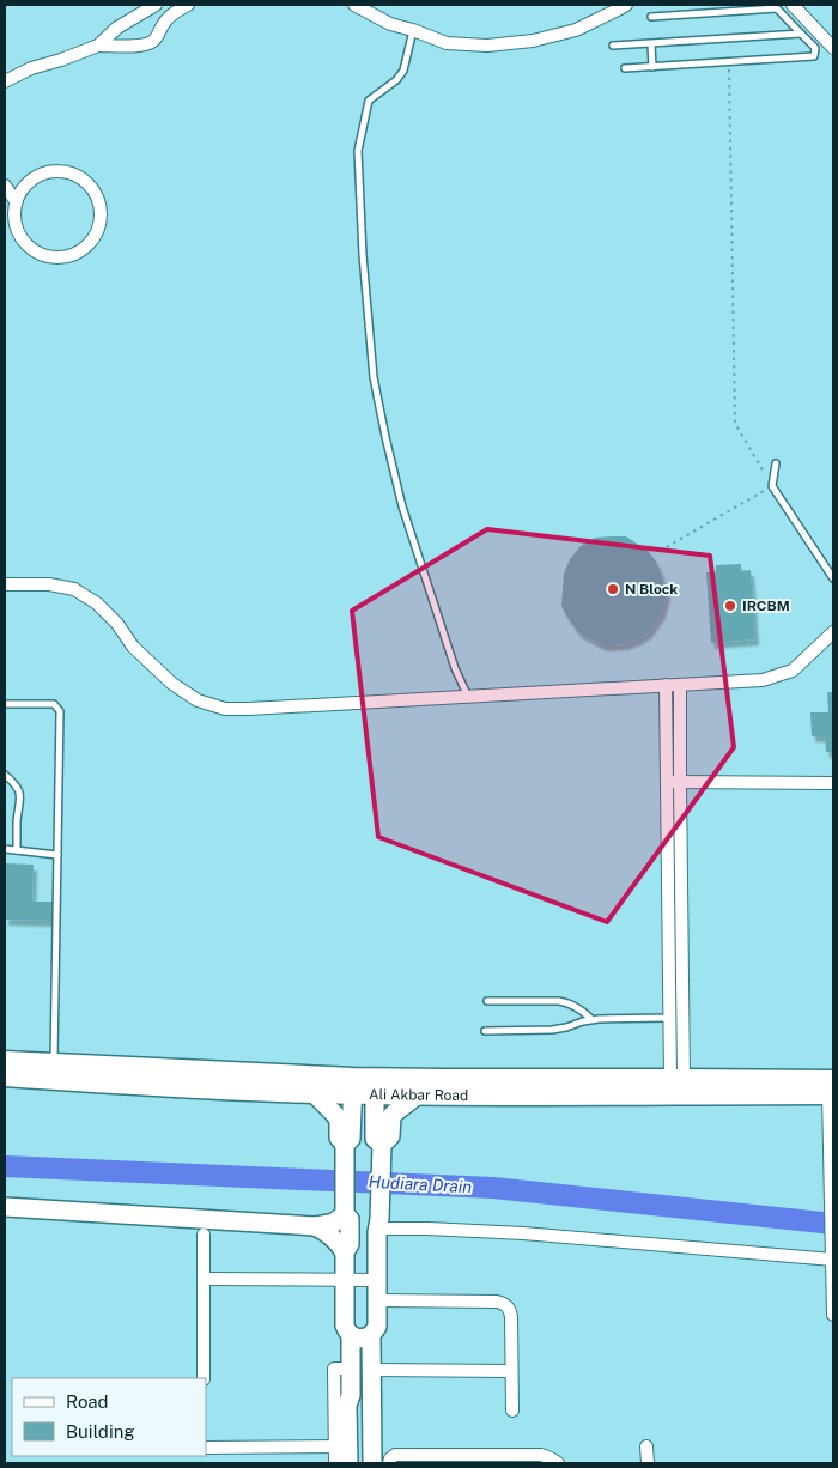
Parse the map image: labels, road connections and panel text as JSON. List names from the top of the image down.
{
  "streets": {
    "main road": ["Ali Akbar Road"]
  },
  "water": ["Hudiara Drain"],
  "places": ["N Block", "IRCBM"],
  "legend": ["Road", "Building"]
}
